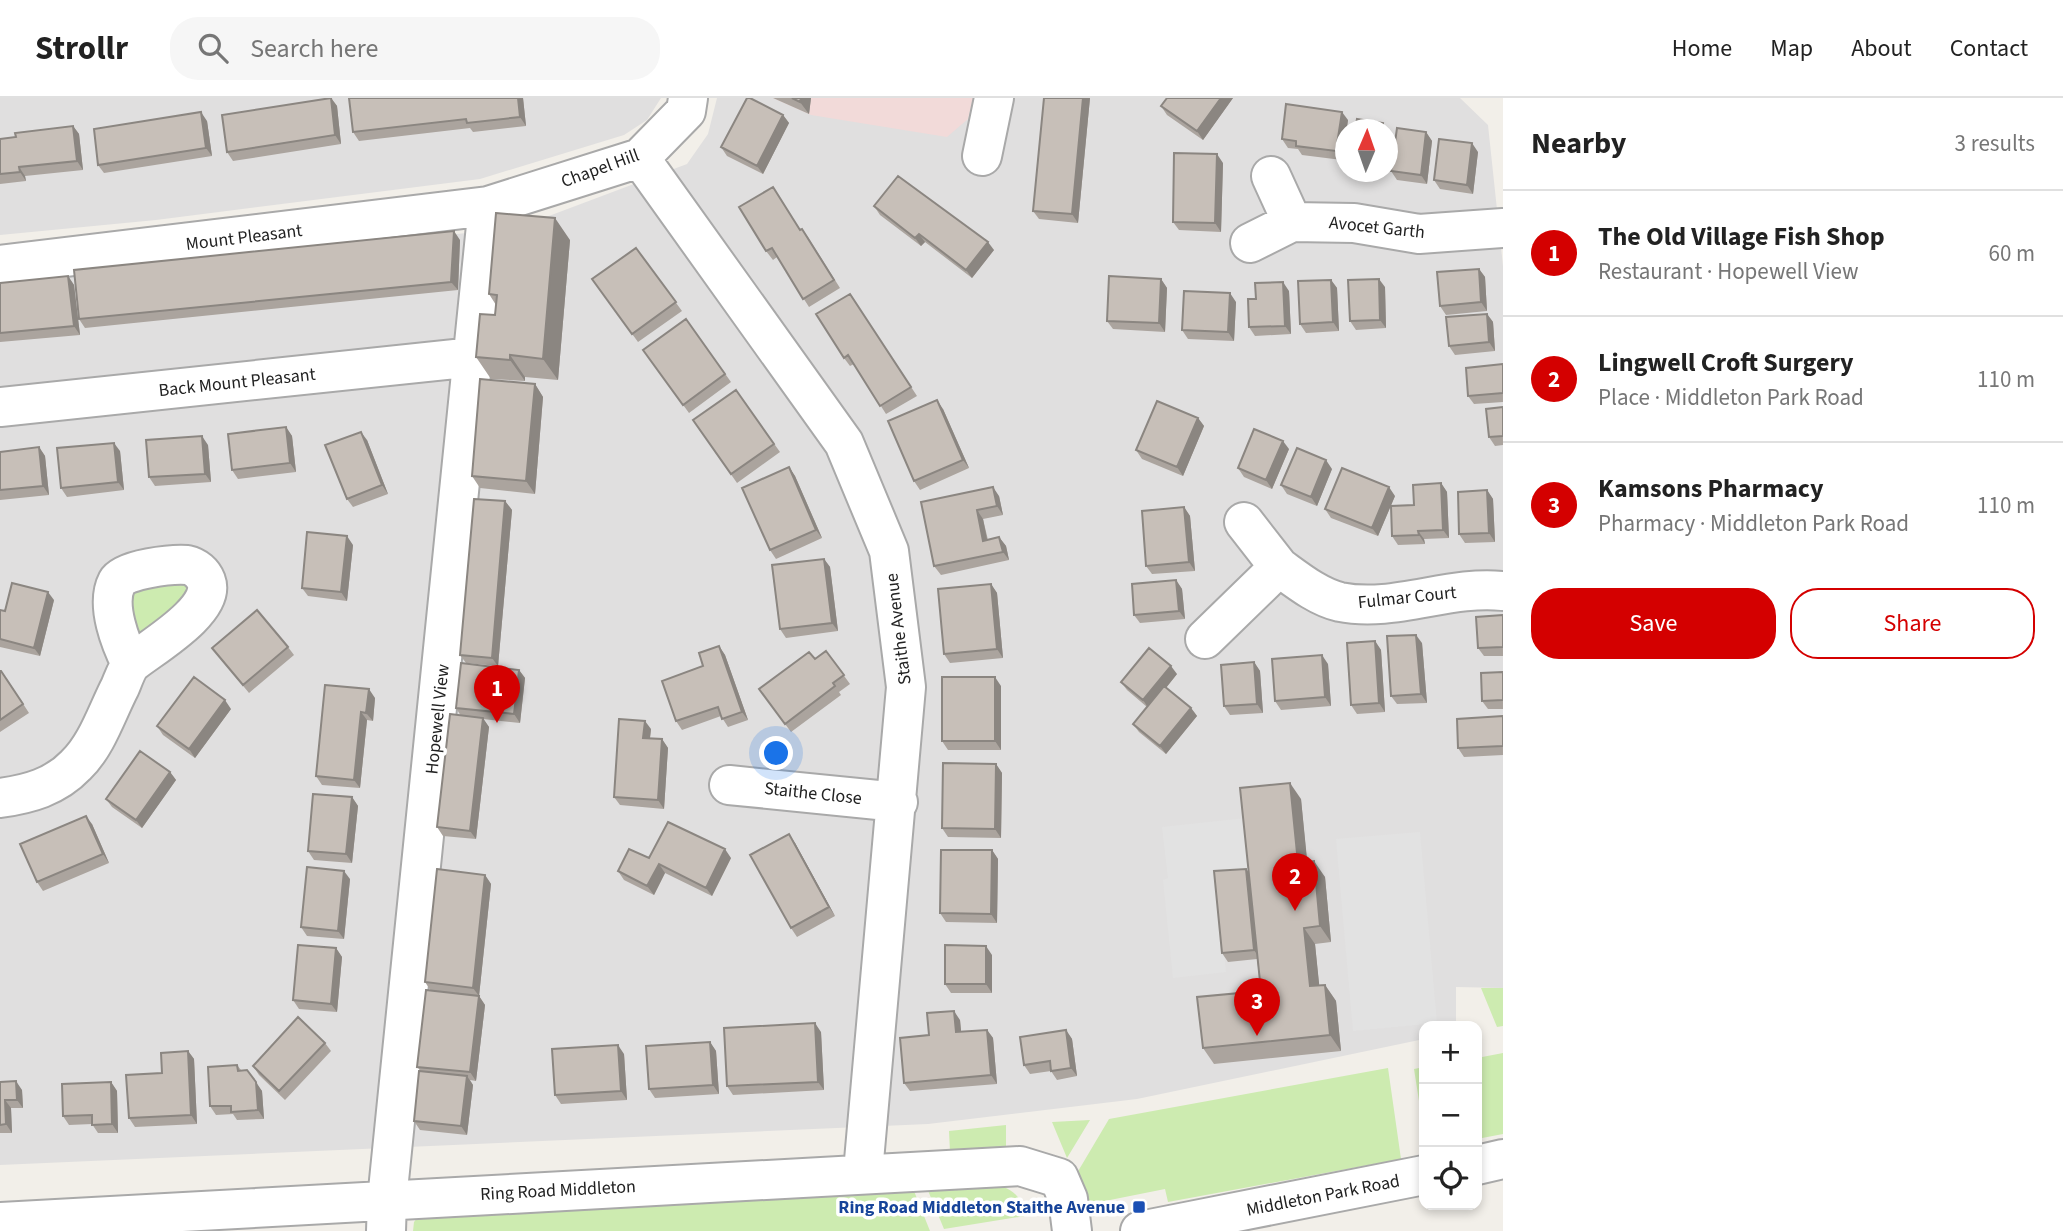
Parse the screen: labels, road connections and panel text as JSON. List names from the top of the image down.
{
  "streets": {
    "street": [
      "Chapel Hill",
      "Avocet Garth",
      "Mount Pleasant",
      "Back Mount Pleasant",
      "Fulmar Court",
      "Staithe Avenue",
      "Hopewell View",
      "Staithe Close",
      "Ring Road Middleton",
      "Middleton Park Road"
    ]
  },
  "crossings": [
    ["Chapel Hill", "Mount Pleasant"],
    ["Chapel Hill", "Staithe Avenue"],
    ["Chapel Hill", "Hopewell View"],
    ["Mount Pleasant", "Hopewell View"],
    ["Back Mount Pleasant", "Hopewell View"],
    ["Staithe Avenue", "Staithe Close"],
    ["Staithe Avenue", "Ring Road Middleton"],
    ["Hopewell View", "Ring Road Middleton"]
  ],
  "places": {
    "transit": ["Ring Road Middleton Staithe Avenue"]
  },
  "north": "top",
  "page": {
    "header": "Strollr",
    "search": "Search here",
    "nav": [
      "Home",
      "Map",
      "About",
      "Contact"
    ],
    "heading": ["Nearby", "3 results"],
    "list": [
      {
        "mark": "1",
        "name": "The Old Village Fish Shop",
        "note": "Restaurant · Hopewell View",
        "value": "60 m"
      },
      {
        "mark": "2",
        "name": "Lingwell Croft Surgery",
        "note": "Place · Middleton Park Road",
        "value": "110 m"
      },
      {
        "mark": "3",
        "name": "Kamsons Pharmacy",
        "note": "Pharmacy · Middleton Park Road",
        "value": "110 m"
      }
    ],
    "buttons": ["Save", "Share"],
    "pins": ["1", "2", "3"],
    "map_buttons": ["+", "−"]
  }
}
